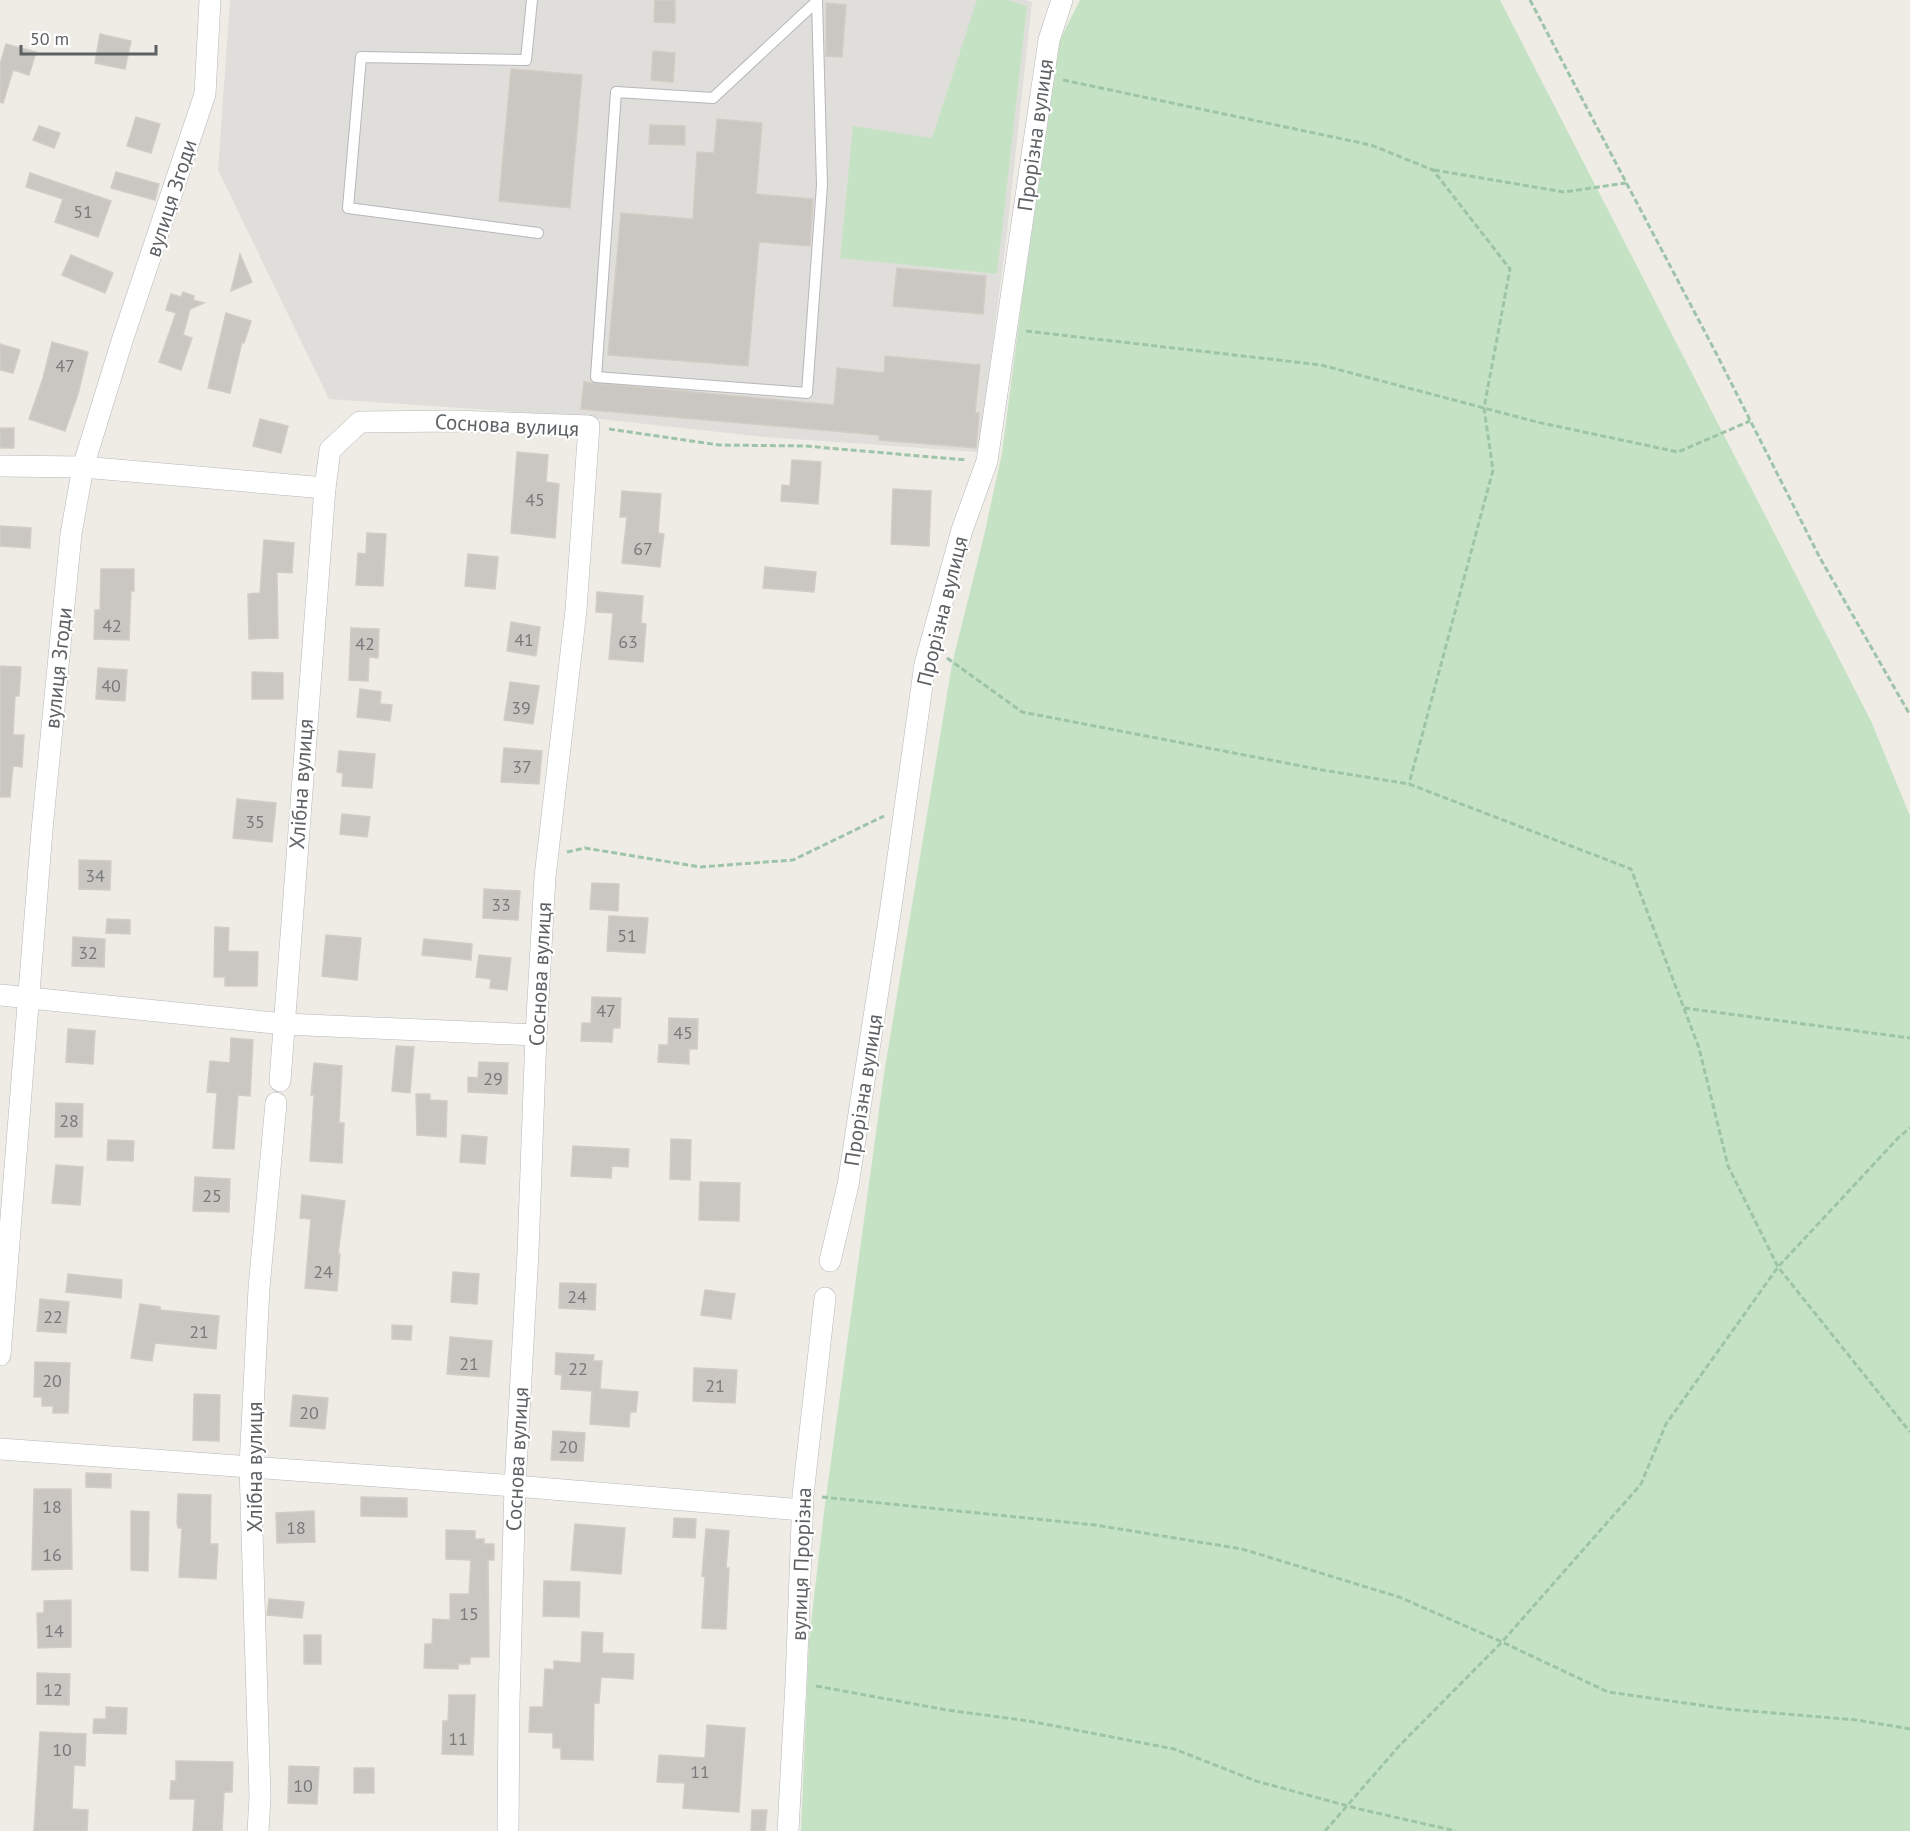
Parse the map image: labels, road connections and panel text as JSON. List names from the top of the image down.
{
  "streets": {
    "street": [
      "Прорізна вулиця",
      "вулиця Згоди",
      "Соснова вулиця",
      "Хлібна вулиця",
      "вулиця Прорізна"
    ]
  },
  "crossings": [
    ["Соснова вулиця", "Хлібна вулиця"]
  ],
  "house_numbers": [
    "51",
    "47",
    "45",
    "67",
    "42",
    "41",
    "63",
    "42",
    "40",
    "39",
    "37",
    "35",
    "34",
    "33",
    "51",
    "32",
    "47",
    "45",
    "29",
    "28",
    "25",
    "24",
    "24",
    "22",
    "21",
    "21",
    "22",
    "20",
    "21",
    "20",
    "20",
    "18",
    "18",
    "16",
    "15",
    "14",
    "12",
    "11",
    "10",
    "11",
    "10"
  ],
  "scale_bar": "50 m"
}
